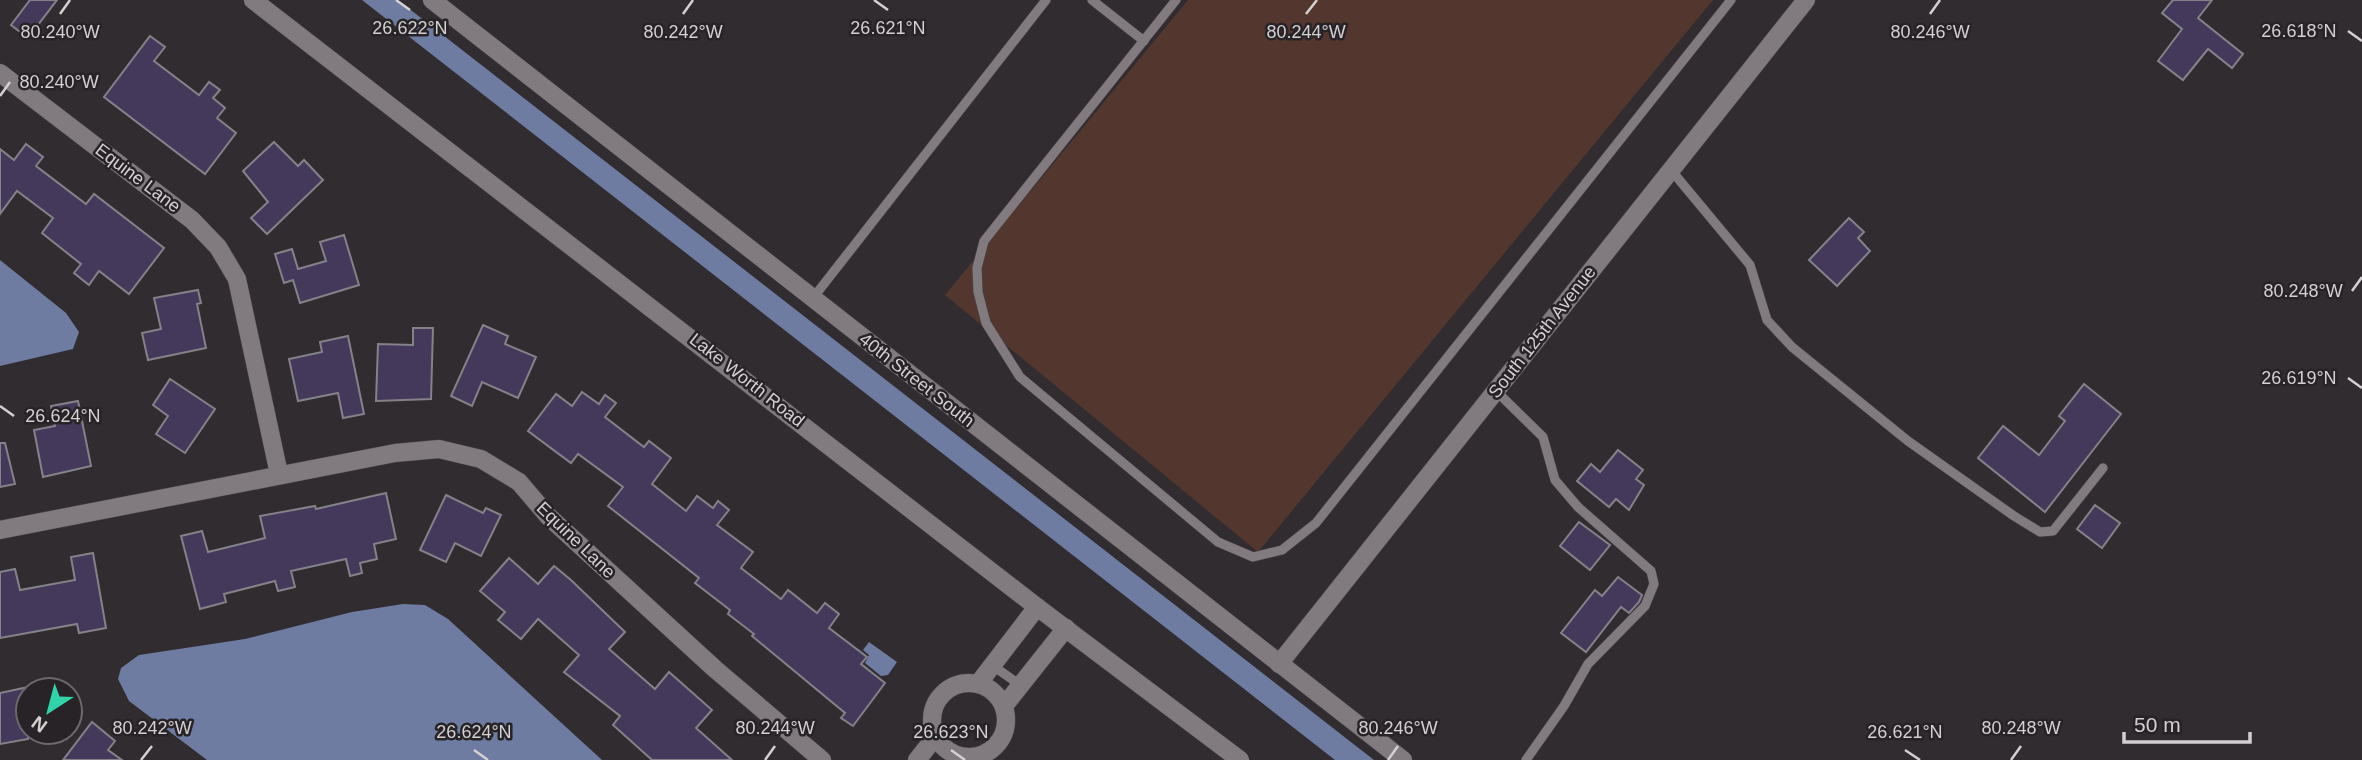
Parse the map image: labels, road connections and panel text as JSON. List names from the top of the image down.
{
  "streets": {
    "street": [
      "Equine Lane",
      "South 125th Avenue",
      "Lake Worth Road",
      "40th Street South"
    ]
  },
  "crossings": [
    ["South 125th Avenue", "40th Street South"]
  ],
  "scale_bar": "50 m",
  "north": "bottom left",
  "coordinates": [
    "26.622°N",
    "26.621°N",
    "26.618°N",
    "80.242°W",
    "80.244°W",
    "80.246°W",
    "80.240°W",
    "80.248°W",
    "26.619°N",
    "26.624°N",
    "26.623°N"
  ]
}
